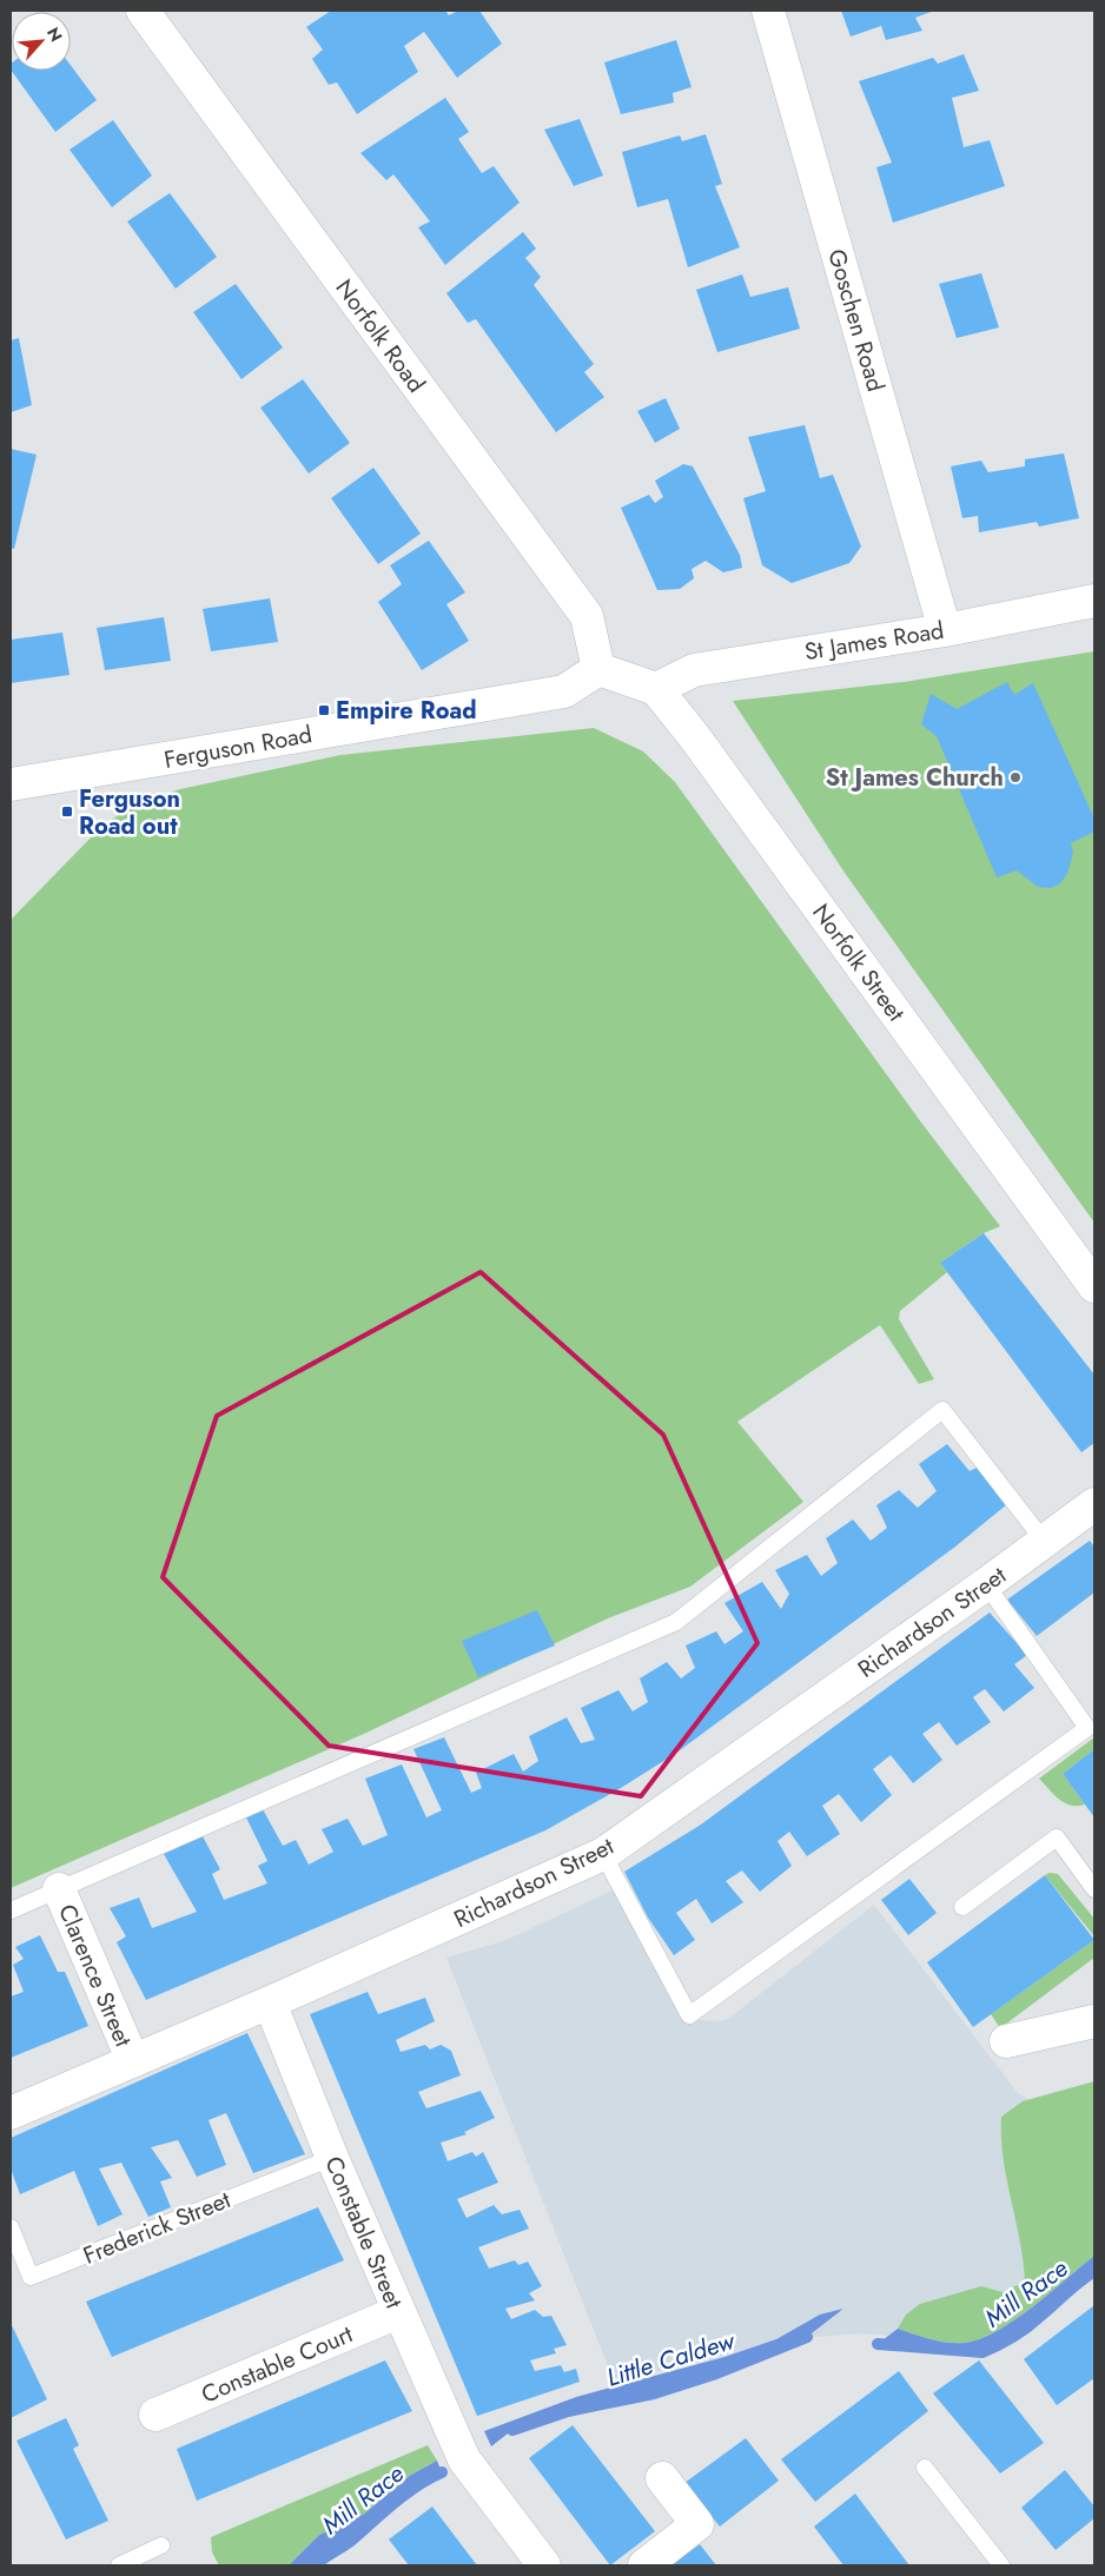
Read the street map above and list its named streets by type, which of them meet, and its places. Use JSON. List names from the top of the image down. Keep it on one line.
{"streets":{"street":["Goschen Road","Norfolk Road","St James Road","Ferguson Road","Norfolk Street","Richardson Street","Clarence Street","Constable Street","Constable Court"],"lane":["Frederick Street"]},"crossings":[["Goschen Road","St James Road"],["Norfolk Road","Ferguson Road"],["St James Road","Norfolk Street"],["Richardson Street","Clarence Street"],["Richardson Street","Constable Street"],["Frederick Street","Constable Street"],["Constable Street","Constable Court"]],"water":["Mill Race","Little Caldew"],"places":{"transit":["Empire Road","Ferguson Road out"],"other":["St James Church"]},"north":"top right"}
